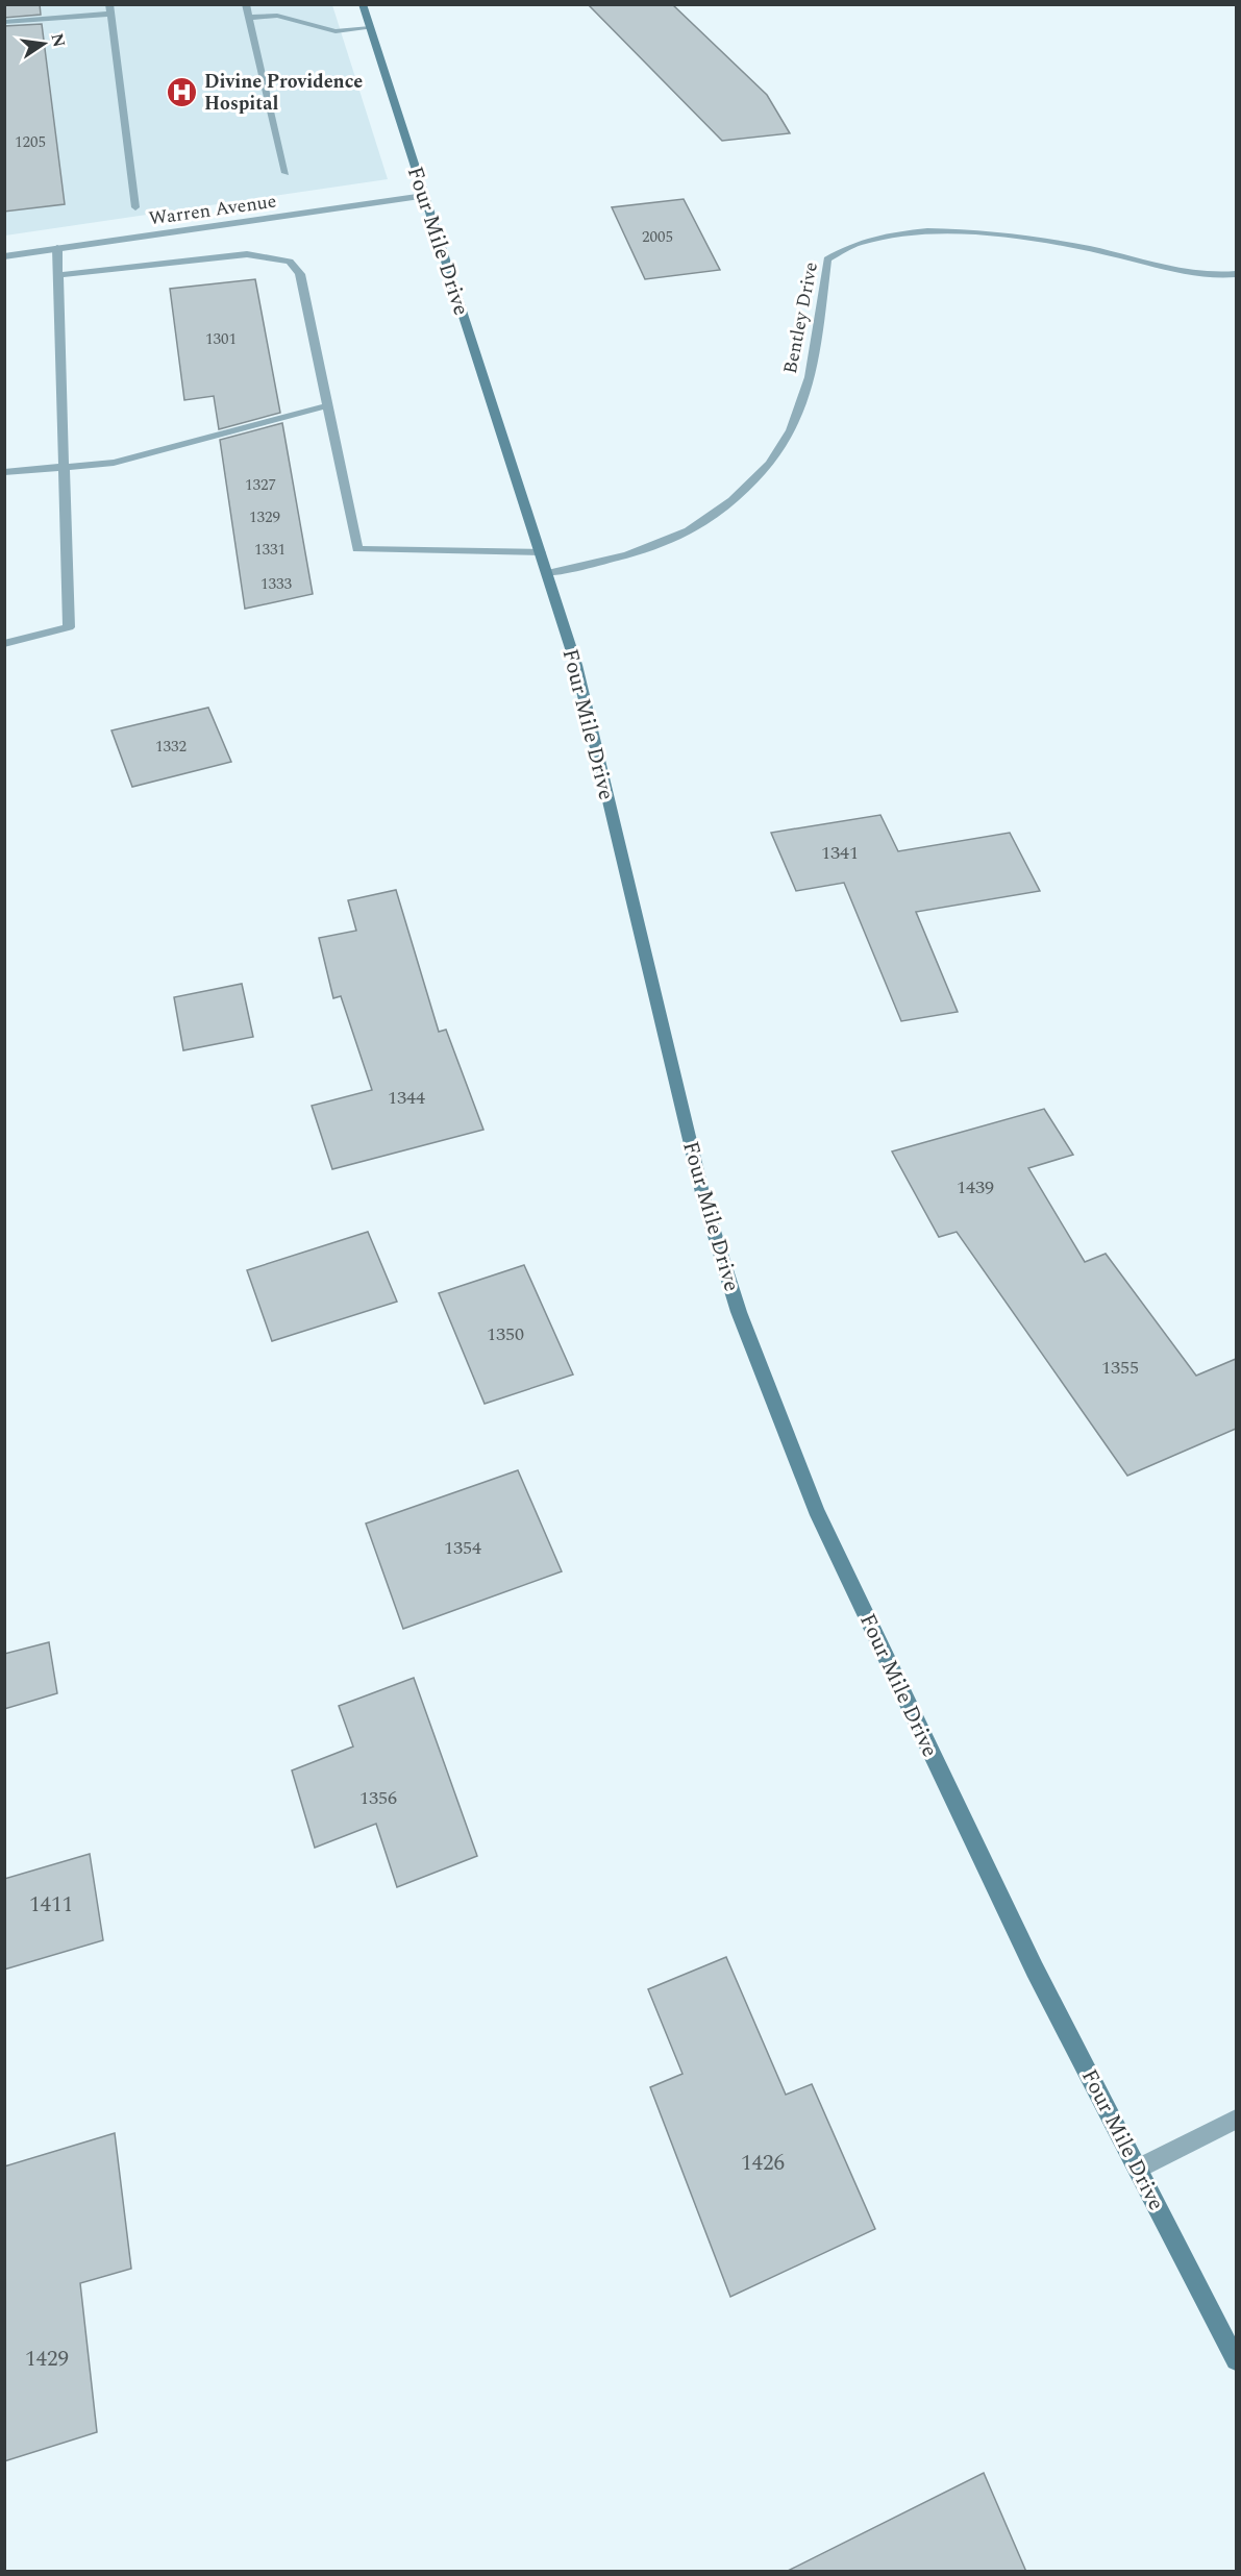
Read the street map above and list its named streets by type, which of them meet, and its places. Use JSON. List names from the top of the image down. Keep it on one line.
{"streets":{"street":["Warren Avenue","Four Mile Drive","Bentley Drive"]},"crossings":[["Warren Avenue","Four Mile Drive"],["Four Mile Drive","Bentley Drive"]],"places":{"hospital":["Divine Providence Hospital"]},"house_numbers":["1205","2005","1301","1327","1329","1331","1333","1332","1341","1344","1439","1350","1355","1354","1356","1411","1426","1429"],"north":"right"}
